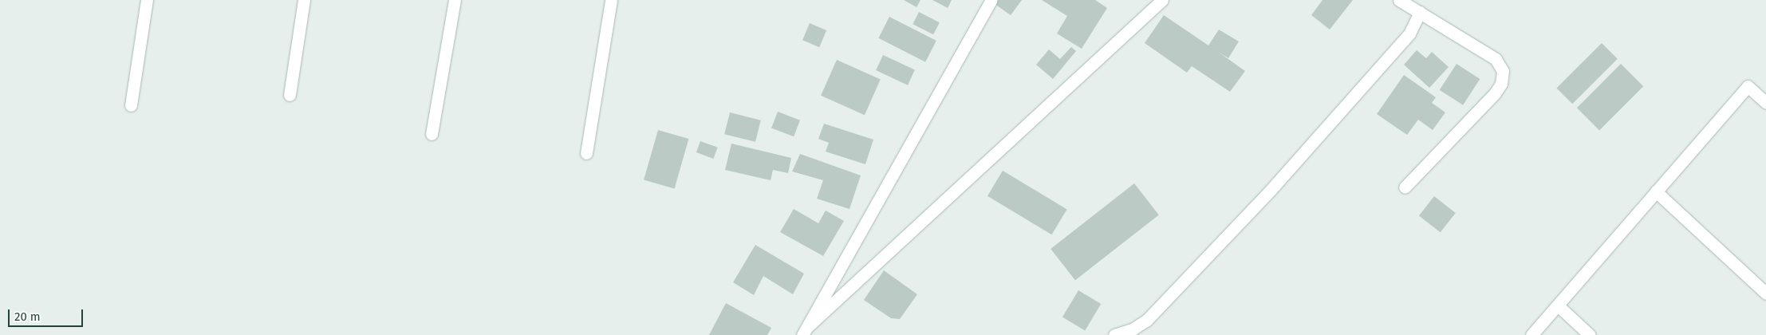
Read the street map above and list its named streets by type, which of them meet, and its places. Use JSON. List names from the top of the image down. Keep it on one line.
{"scale_bar":"20 m"}
